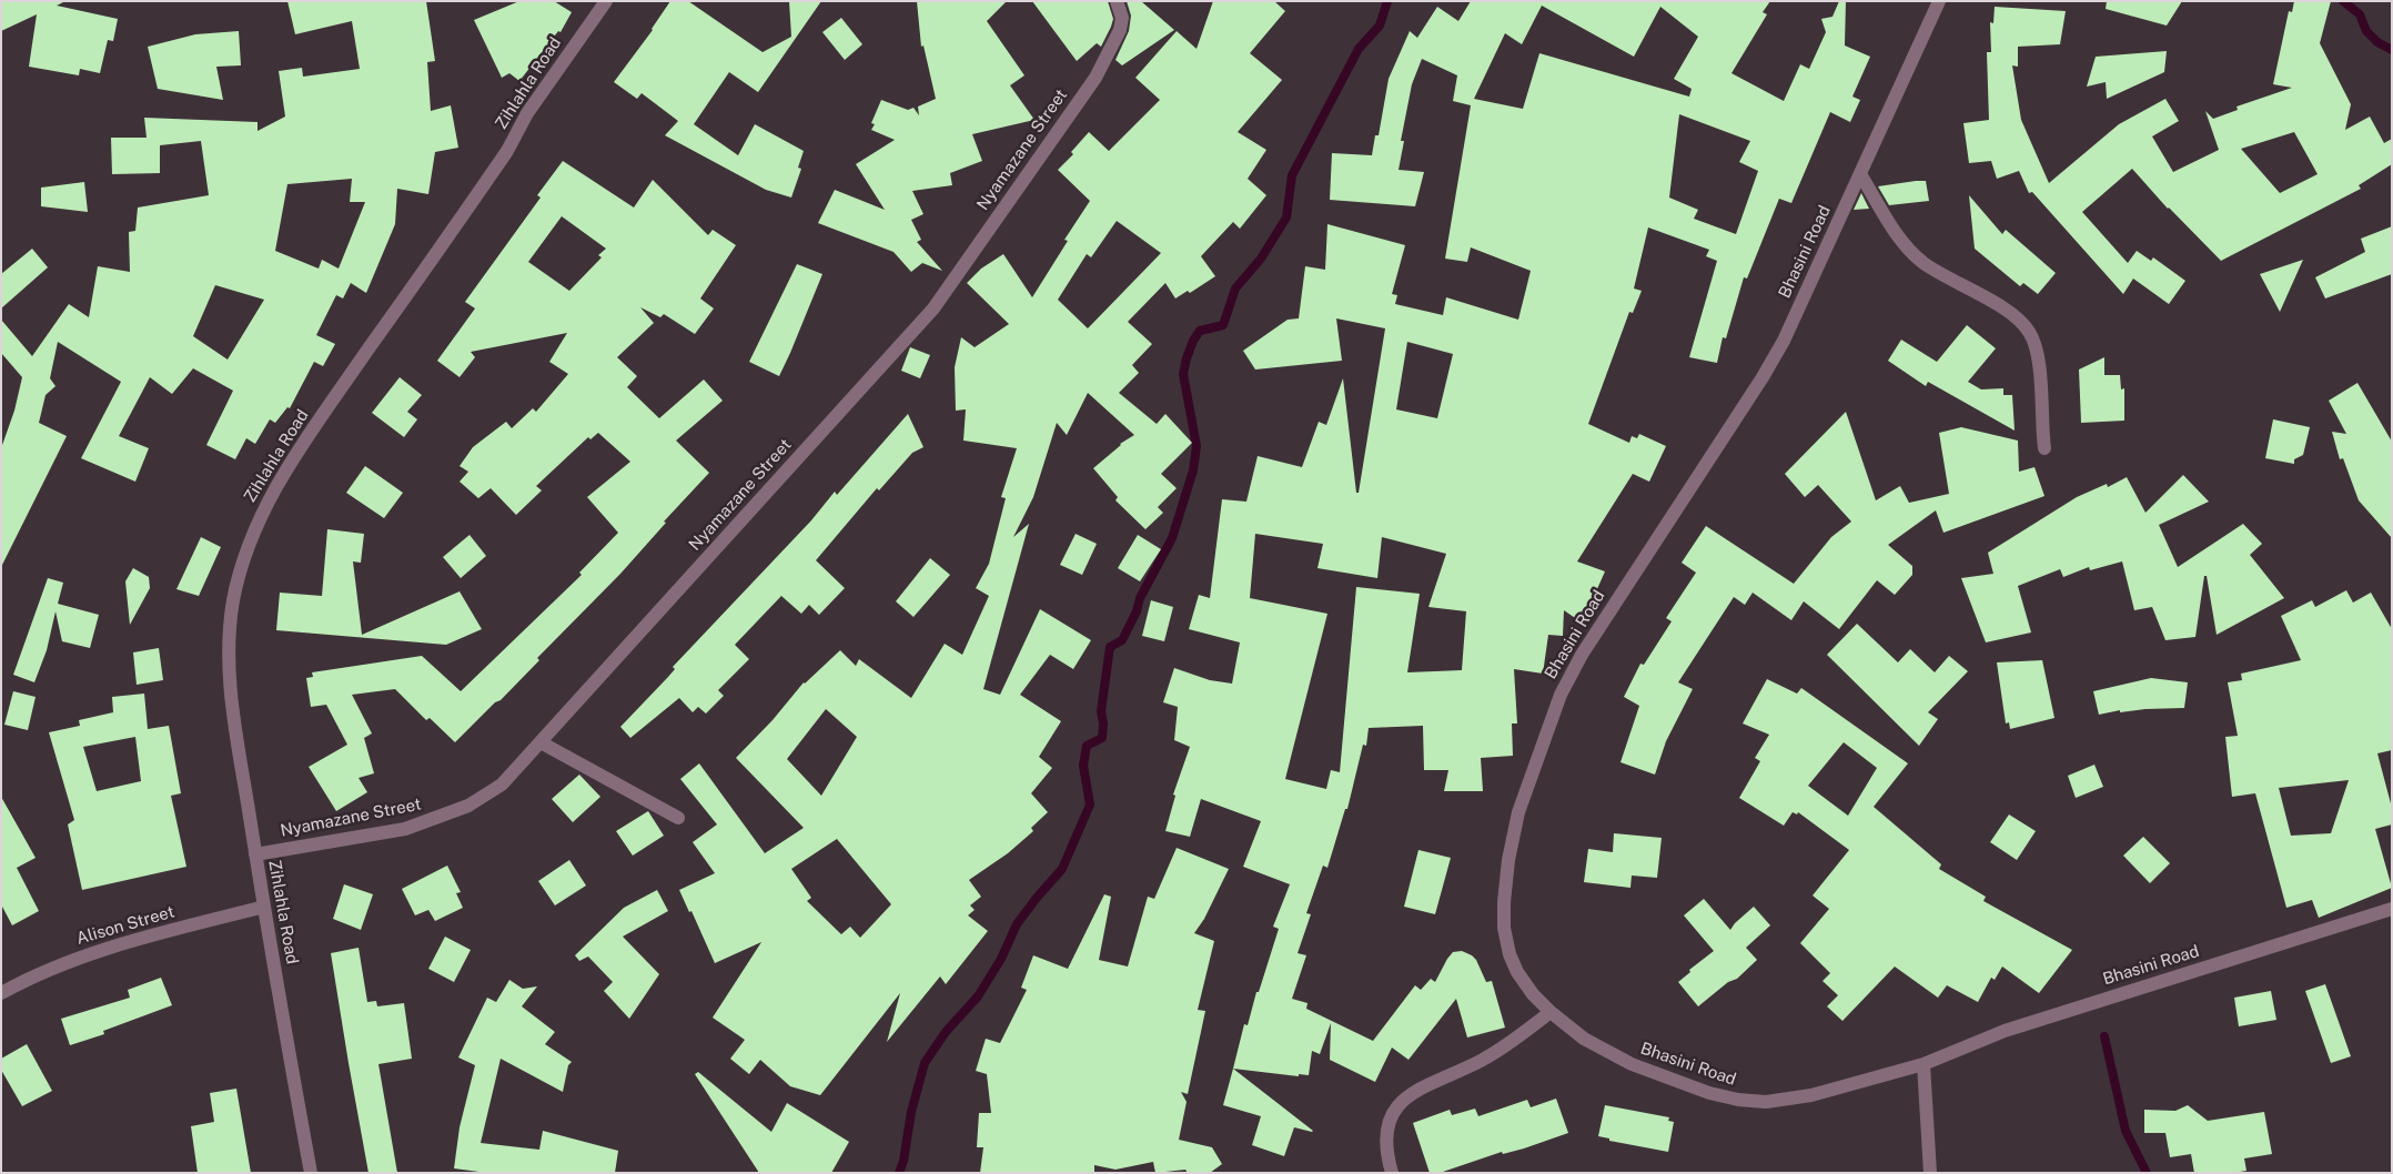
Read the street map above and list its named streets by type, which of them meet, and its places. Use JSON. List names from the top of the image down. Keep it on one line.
{"streets":{"street":["Zihlahla Road","Nyamazane Street","Bhasini Road","Alison Street"]},"crossings":[["Zihlahla Road","Nyamazane Street"],["Zihlahla Road","Alison Street"]]}
